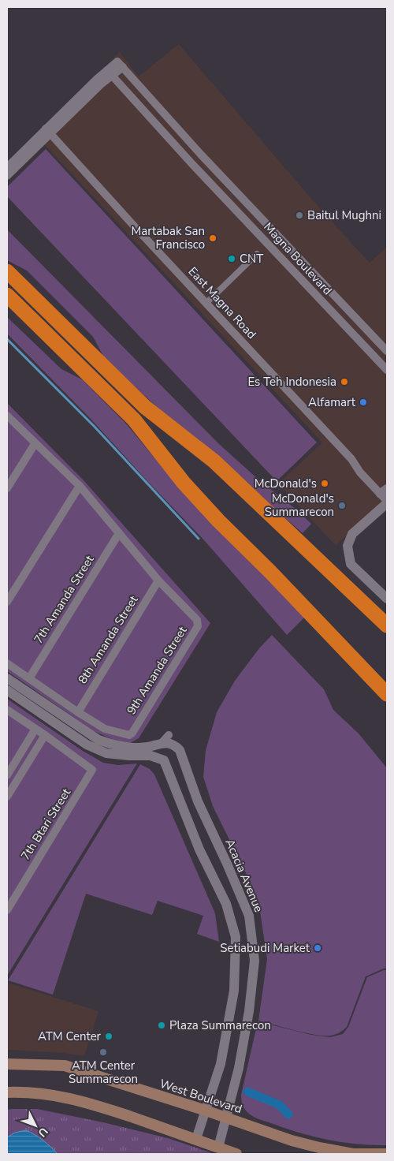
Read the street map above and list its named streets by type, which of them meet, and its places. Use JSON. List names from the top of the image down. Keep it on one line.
{"streets":{"main road":["West Boulevard"],"street":["Magna Boulevard","East Magna Road","7th Amanda Street","8th Amanda Street","9th Amanda Street","7th Btari Street","Acacia Avenue"]},"crossings":[["8th Amanda Street","9th Amanda Street"],["Acacia Avenue","West Boulevard"]],"places":["Baitul Mughni","Martabak San Francisco","CNT","Es Teh Indonesia","Alfamart","McDonald's","McDonald's Summarecon","Setiabudi Market","Plaza Summarecon","ATM Center","ATM Center Summarecon"],"north":"bottom right"}
